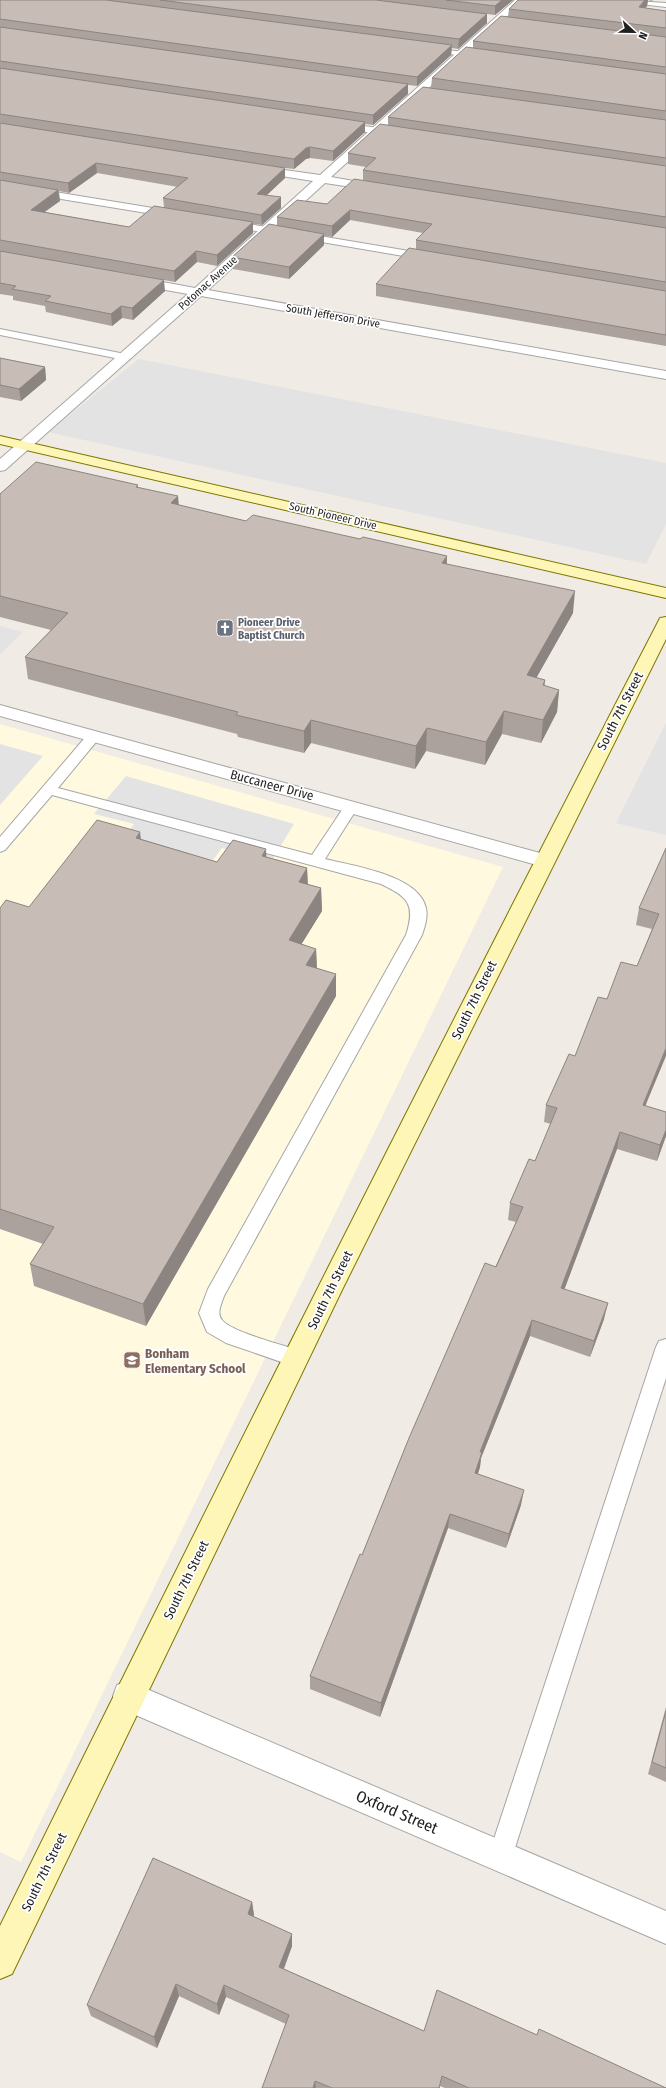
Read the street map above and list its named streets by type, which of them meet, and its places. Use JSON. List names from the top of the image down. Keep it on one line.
{"streets":{"main road":["South Pioneer Drive","South 7th Street"],"street":["Potomac Avenue","South Jefferson Drive","Buccaneer Drive","Oxford Street"]},"crossings":[["Potomac Avenue","South Jefferson Drive"],["Potomac Avenue","South Pioneer Drive"],["South 7th Street","Buccaneer Drive"],["South 7th Street","Oxford Street"]],"places":{"church":["Pioneer Drive Baptist Church"],"school or university":["Bonham Elementary School"]},"north":"right"}
